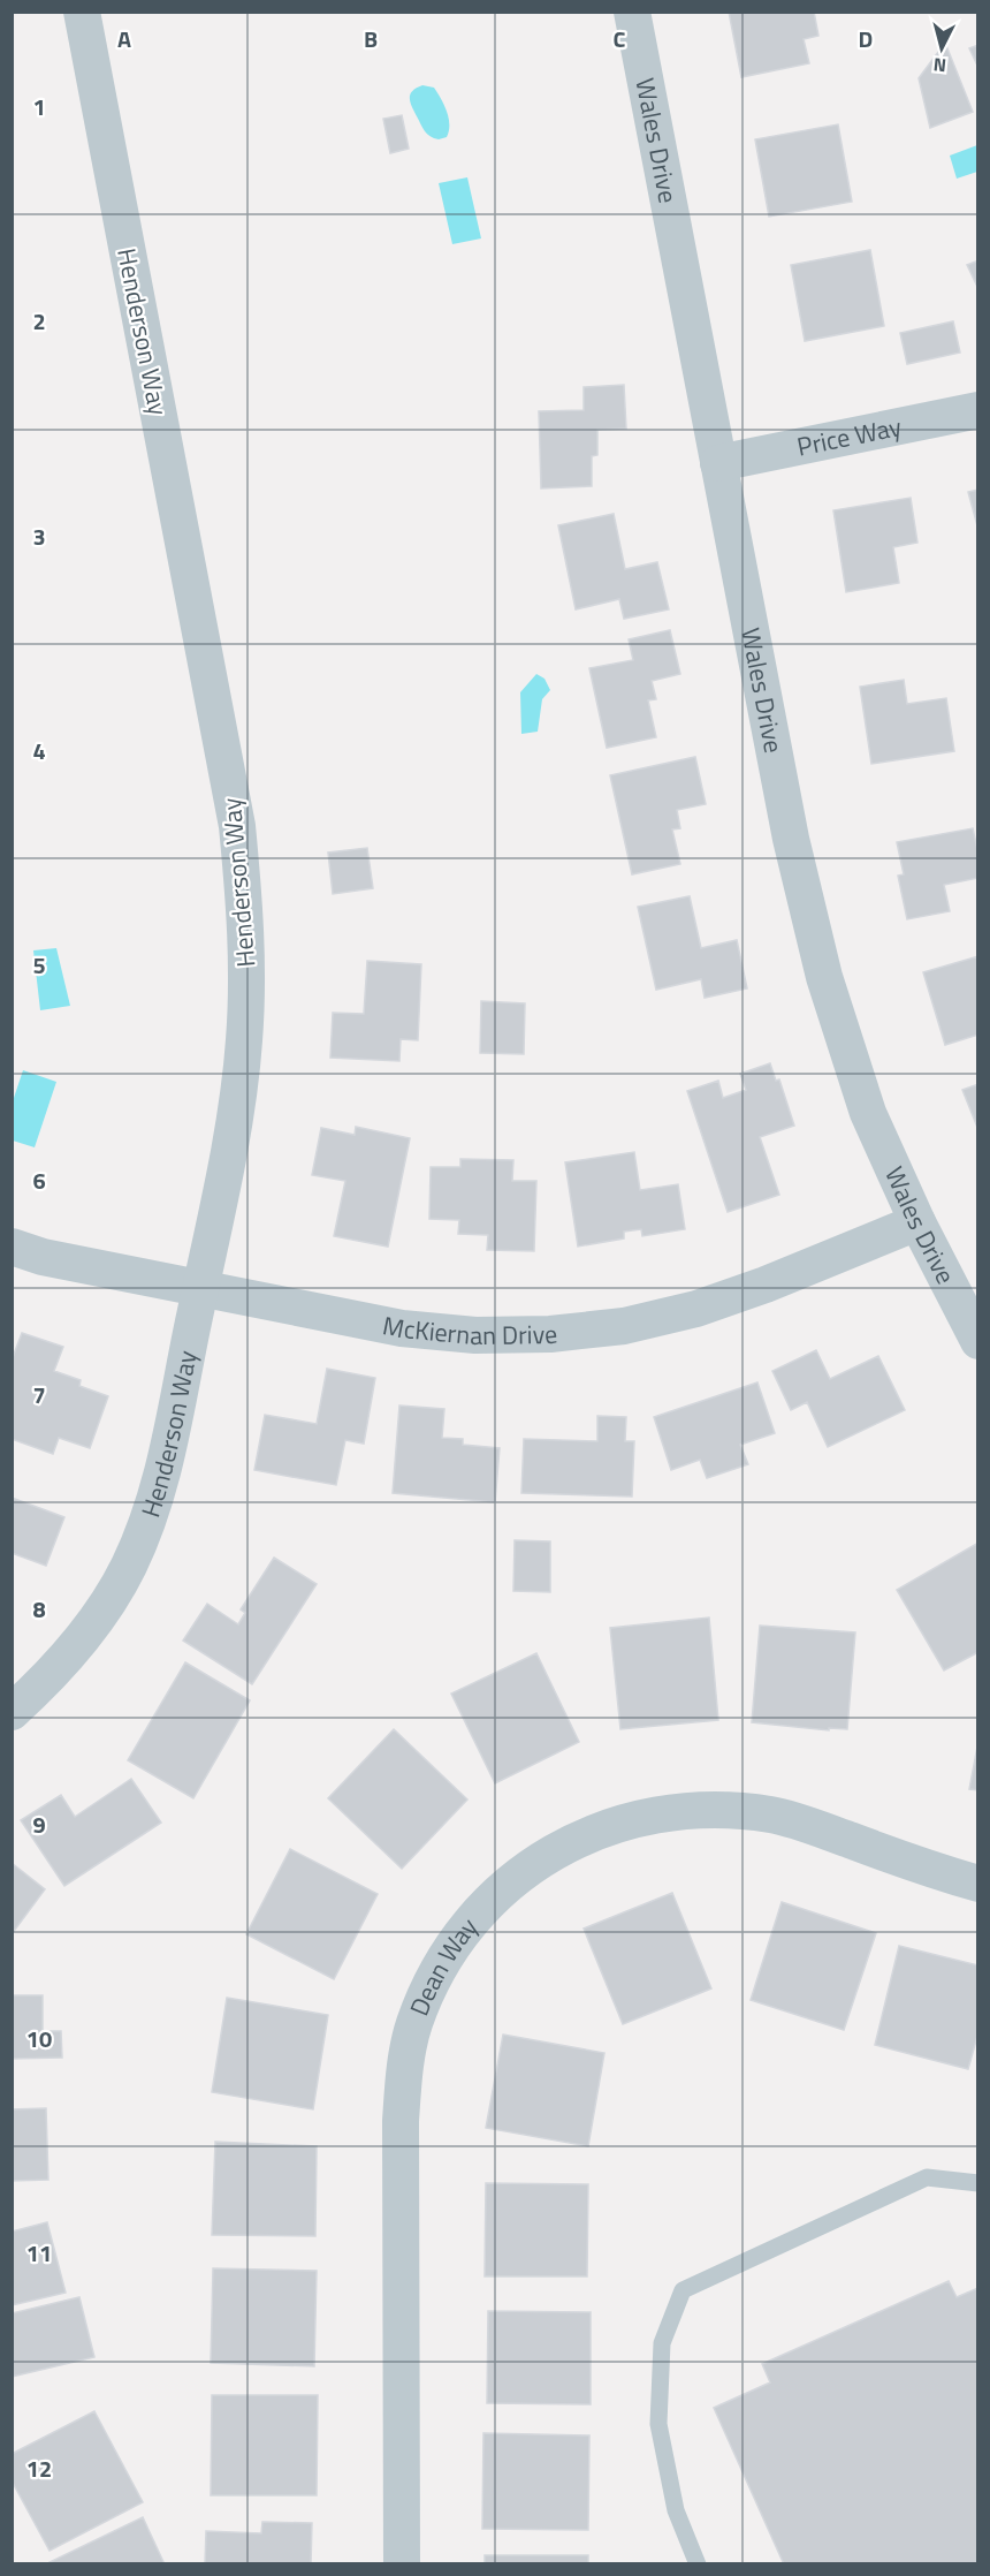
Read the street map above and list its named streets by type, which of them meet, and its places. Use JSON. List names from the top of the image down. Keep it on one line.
{"streets":{"street":["Wales Drive","Henderson Way","Price Way","McKiernan Drive","Dean Way"]},"crossings":[["Wales Drive","Price Way"],["Wales Drive","McKiernan Drive"],["Henderson Way","McKiernan Drive"]],"north":"bottom","grid":{"columns":["A","B","C","D"],"rows":["1","2","3","4","5","6","7","8","9","10","11","12"]}}
